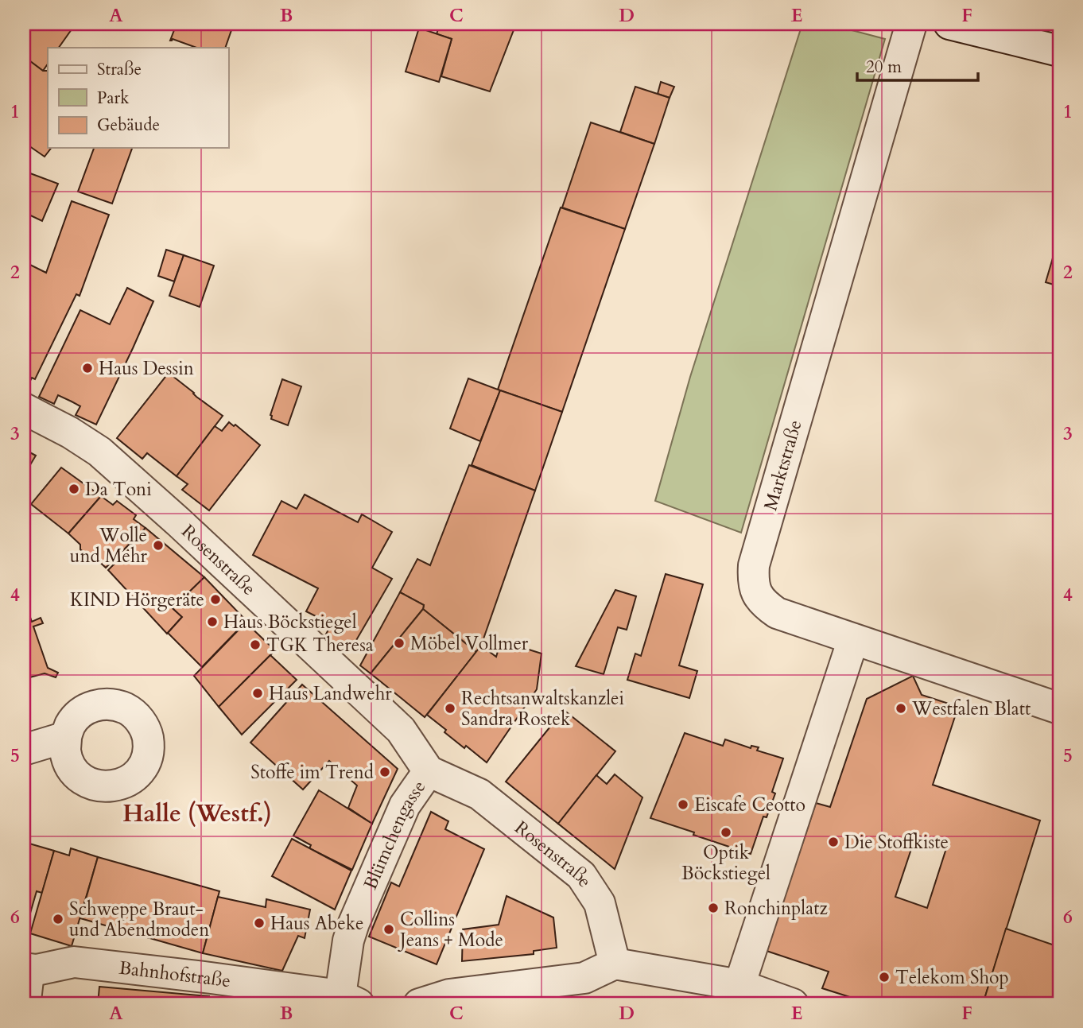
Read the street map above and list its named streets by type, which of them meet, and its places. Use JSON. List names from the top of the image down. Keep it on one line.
{"streets":{"street":["Marktstraße","Rosenstraße","Blümchengasse","Bahnhofstraße"]},"crossings":[["Rosenstraße","Blümchengasse"],["Blümchengasse","Bahnhofstraße"]],"districts":["Halle (Westf.)"],"places":["Haus Dessin","Da Toni","Wolle und Mehr","KIND Hörgeräte","Haus Böckstiegel","Möbel Vollmer","TGK Theresa","Haus Landwehr","Rechtsanwaltskanzlei Sandra Rostek","Westfalen Blatt","Stoffe im Trend","Eiscafe Ceotto","Optik Böckstiegel","Die Stoffkiste","Ronchinplatz","Schweppe Braut- und Abendmoden","Haus Abeke","Collins Jeans + Mode","Telekom Shop"],"legend":["Straße","Park","Gebäude"],"scale_bar":"20 m","grid":{"columns":["A","B","C","D","E","F"],"rows":["1","2","3","4","5","6"]}}
